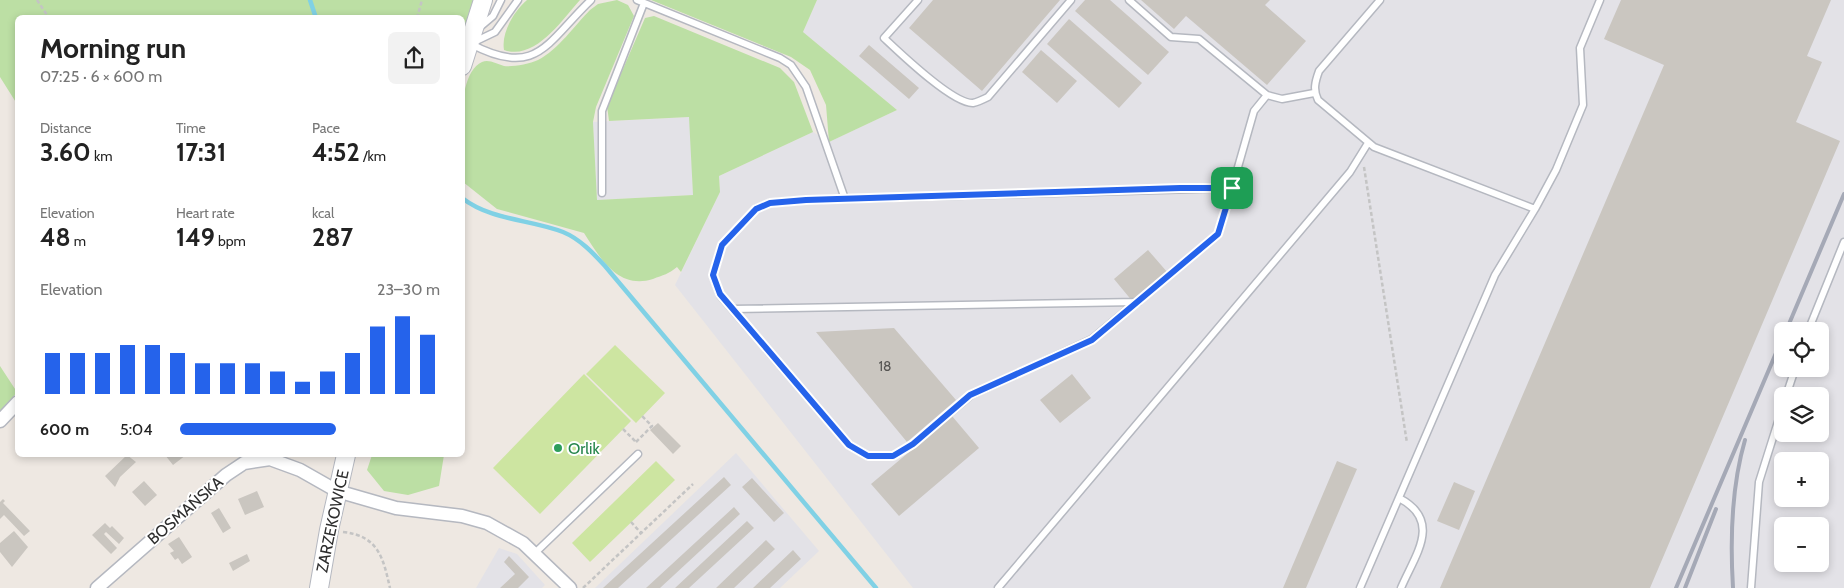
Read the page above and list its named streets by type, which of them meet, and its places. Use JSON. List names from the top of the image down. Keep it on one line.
{"streets":{"street":["BOSMAŃSKA","ZARZEKOWICE"]},"crossings":[["BOSMAŃSKA","ZARZEKOWICE"]],"places":["Orlik"],"house_numbers":["18"],"page":{"heading":["Morning run","07:25 · 6 × 600 m"],"stats":[["Distance","3.60 km"],["Time","17:31"],["Pace","4:52 /km"],["Elevation","48 m"],["Heart rate","149 bpm"],["kcal","287"]],"chart":["Elevation","23–30 m"],"map_buttons":["+","−"],"list":[{"name":"600 m","note":"5:04"}]}}
